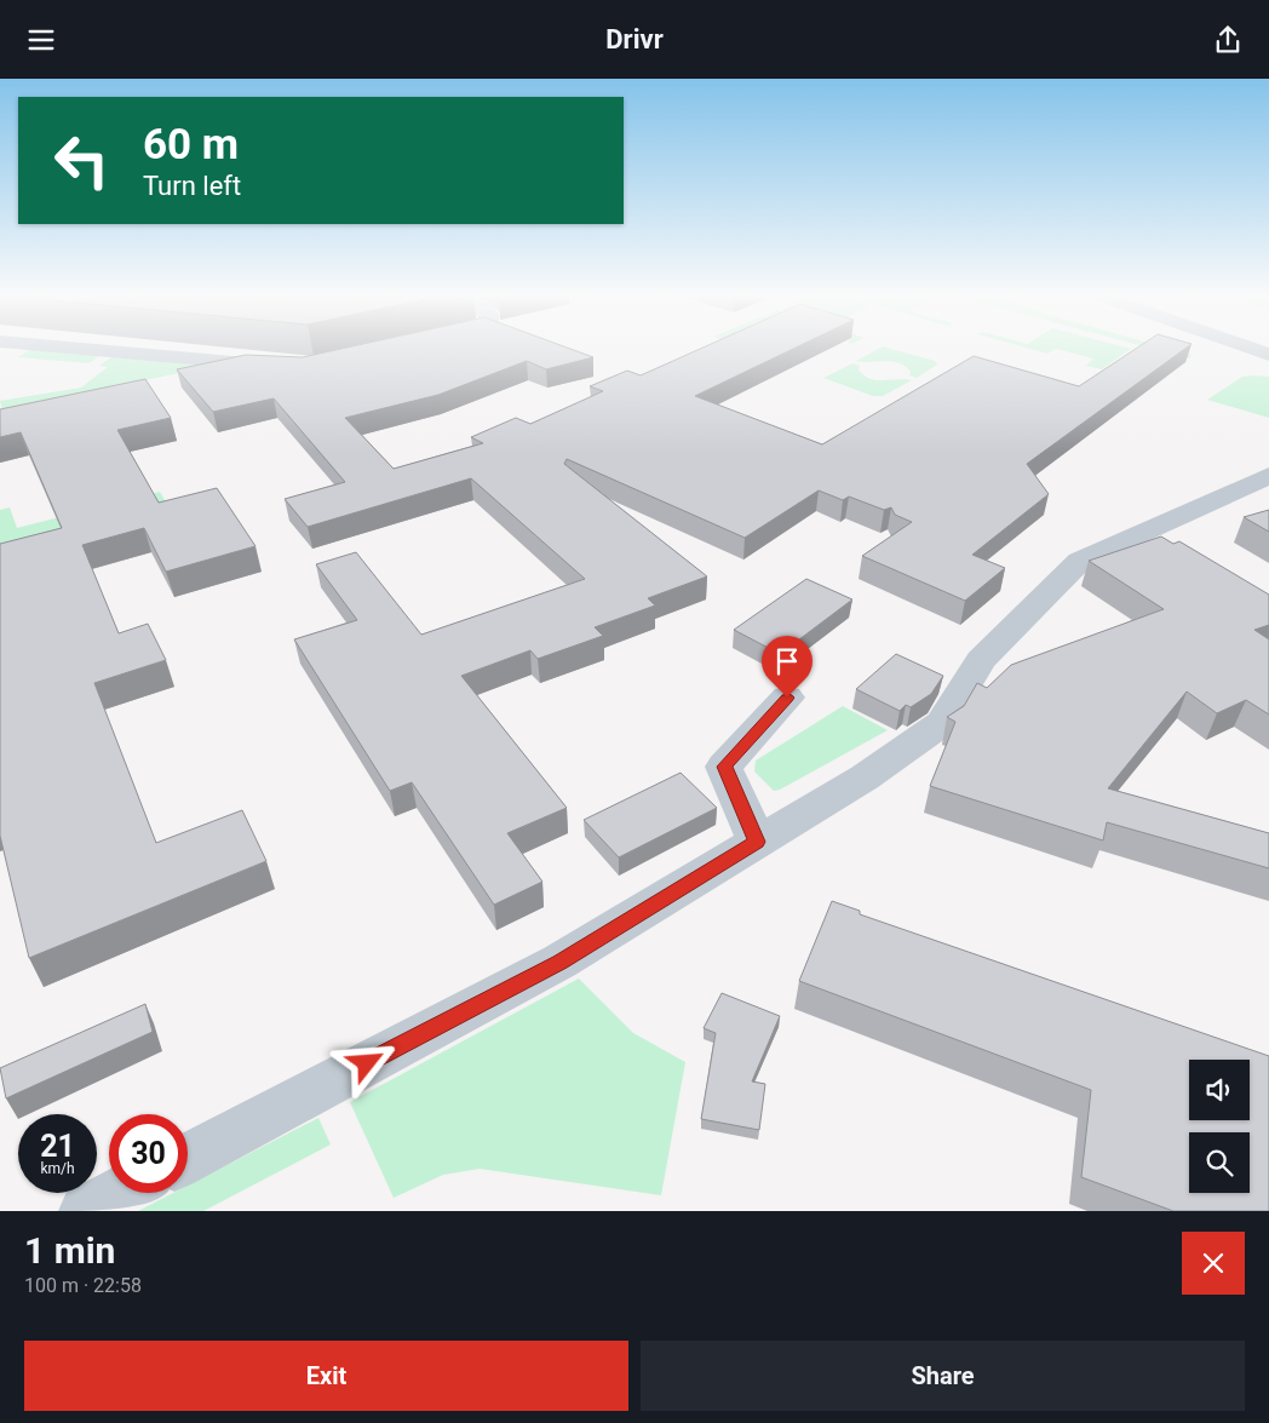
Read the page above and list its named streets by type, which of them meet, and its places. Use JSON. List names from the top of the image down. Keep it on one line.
{"page":{"header":"Drivr","turn":["60 m","Turn left"],"speed":"21 km/h","limit":"30","heading":["1 min","100 m · 22:58"],"buttons":["Exit","Share"]}}
